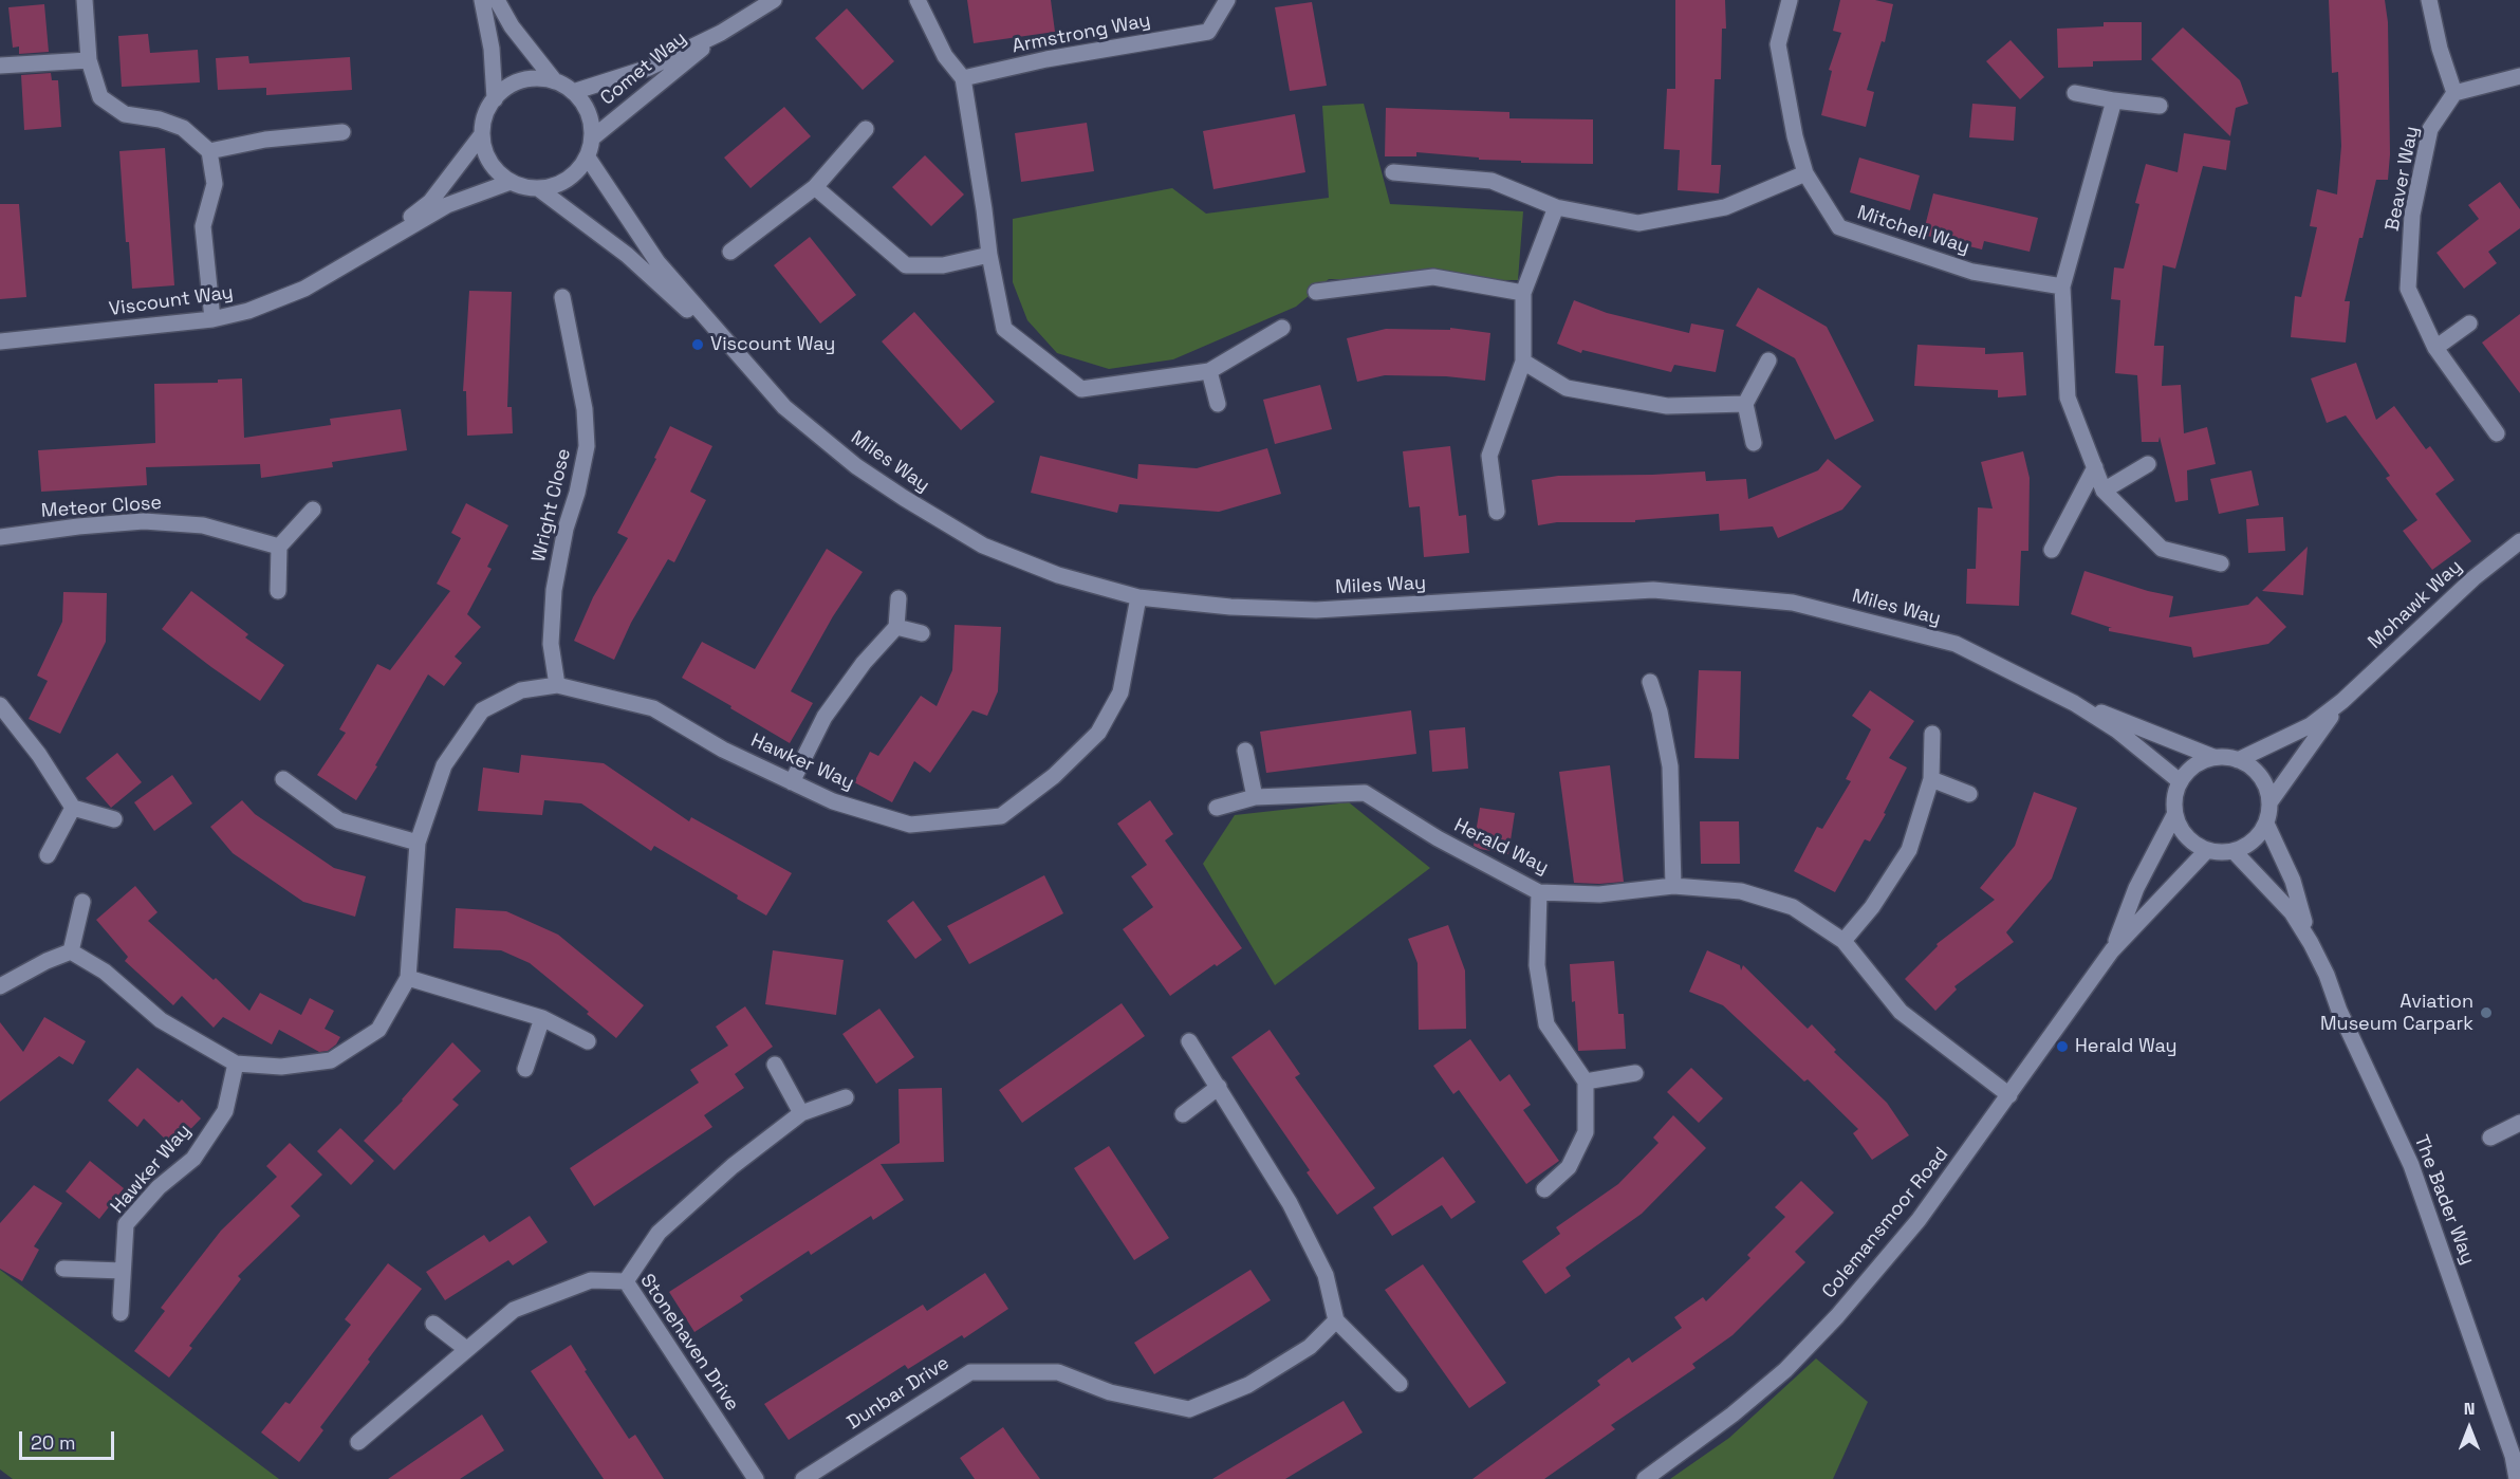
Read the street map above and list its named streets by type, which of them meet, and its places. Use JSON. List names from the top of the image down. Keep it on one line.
{"streets":{"street":["Armstrong Way","Comet Way","Beaver Way","Mitchell Way","Viscount Way","Miles Way","Wright Close","Meteor Close","Mohawk Way","Hawker Way","Herald Way","The Bader Way","Colemansmoor Road","Stonehaven Drive","Dunbar Drive"]},"crossings":[["Comet Way","Viscount Way"],["Comet Way","Miles Way"],["Viscount Way","Miles Way"],["Miles Way","Mohawk Way"],["Miles Way","Hawker Way"],["Miles Way","The Bader Way"],["Miles Way","Colemansmoor Road"],["Wright Close","Hawker Way"],["Mohawk Way","The Bader Way"],["Mohawk Way","Colemansmoor Road"],["Herald Way","Colemansmoor Road"],["The Bader Way","Colemansmoor Road"]],"places":["Viscount Way","Aviation Museum Carpark","Herald Way"],"scale_bar":"20 m","north":"top"}
